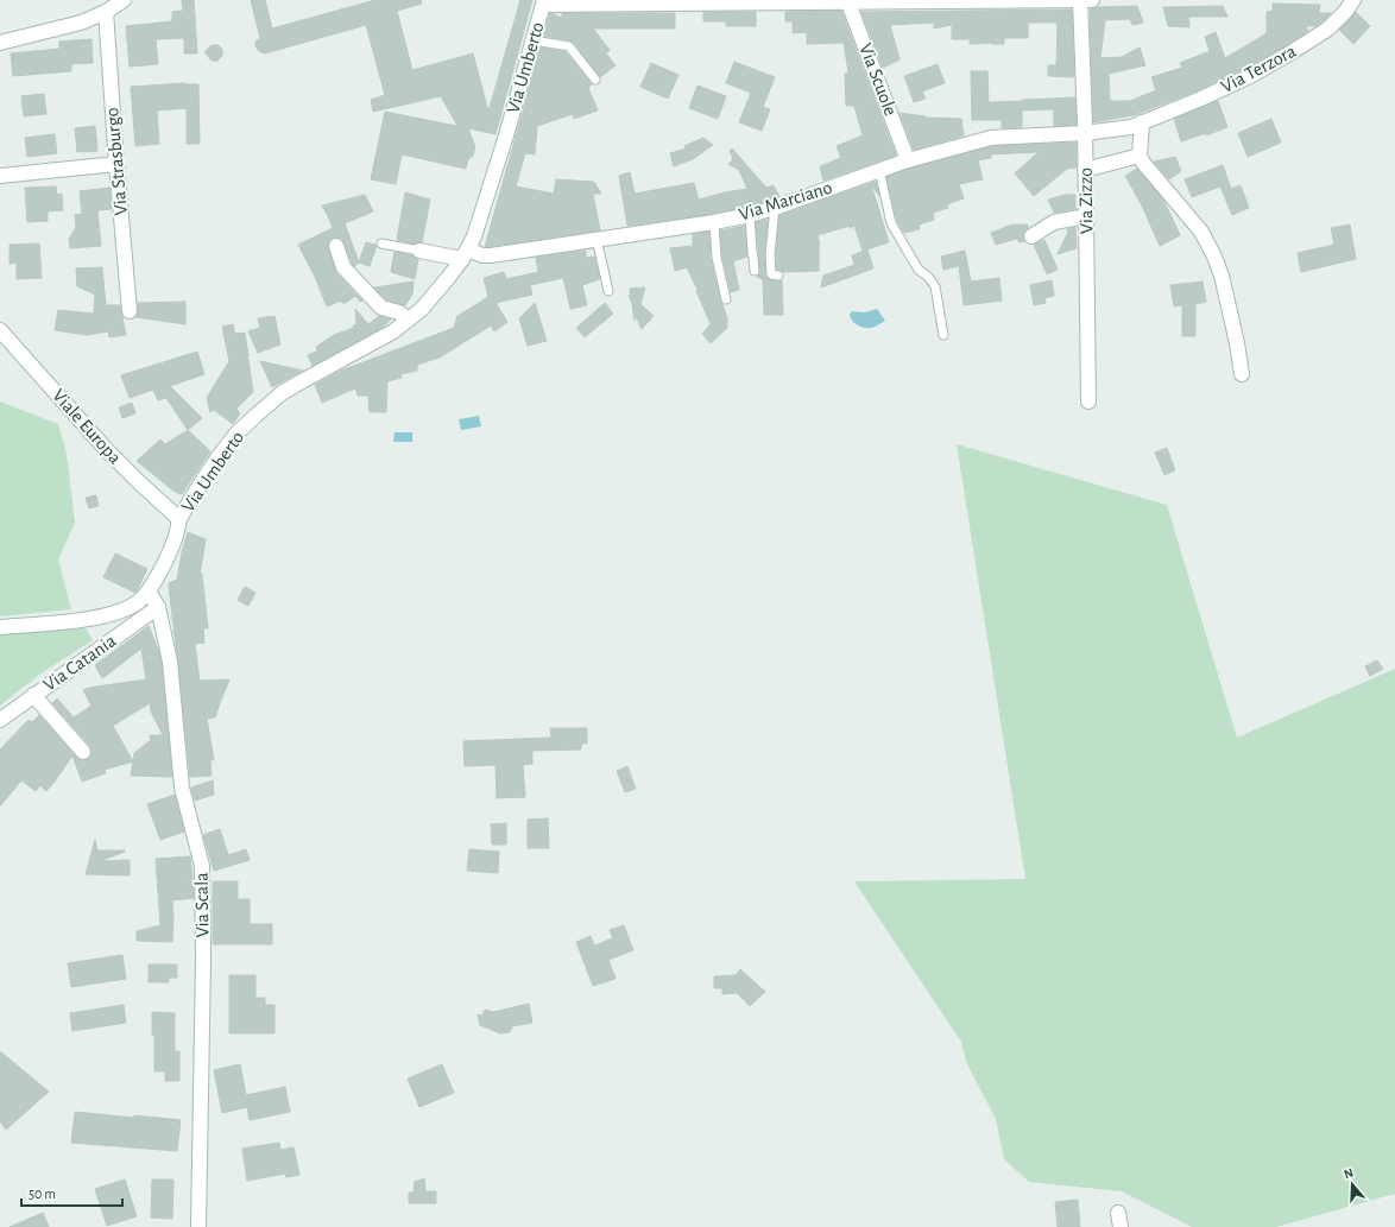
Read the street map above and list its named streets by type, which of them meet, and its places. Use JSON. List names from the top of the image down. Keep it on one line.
{"streets":{"street":["Via Umberto","Via Terzora","Via Scuole","Via Strasburgo","Via Marciano","Via Zizzo","Viale Europa","Via Catania","Via Scala"]},"crossings":[["Via Umberto","Via Marciano"],["Via Umberto","Viale Europa"],["Via Umberto","Via Catania"],["Via Umberto","Via Scala"],["Via Terzora","Via Marciano"],["Via Terzora","Via Zizzo"],["Via Scuole","Via Marciano"],["Via Marciano","Via Zizzo"],["Via Catania","Via Scala"]],"scale_bar":"50 m","north":"top"}
